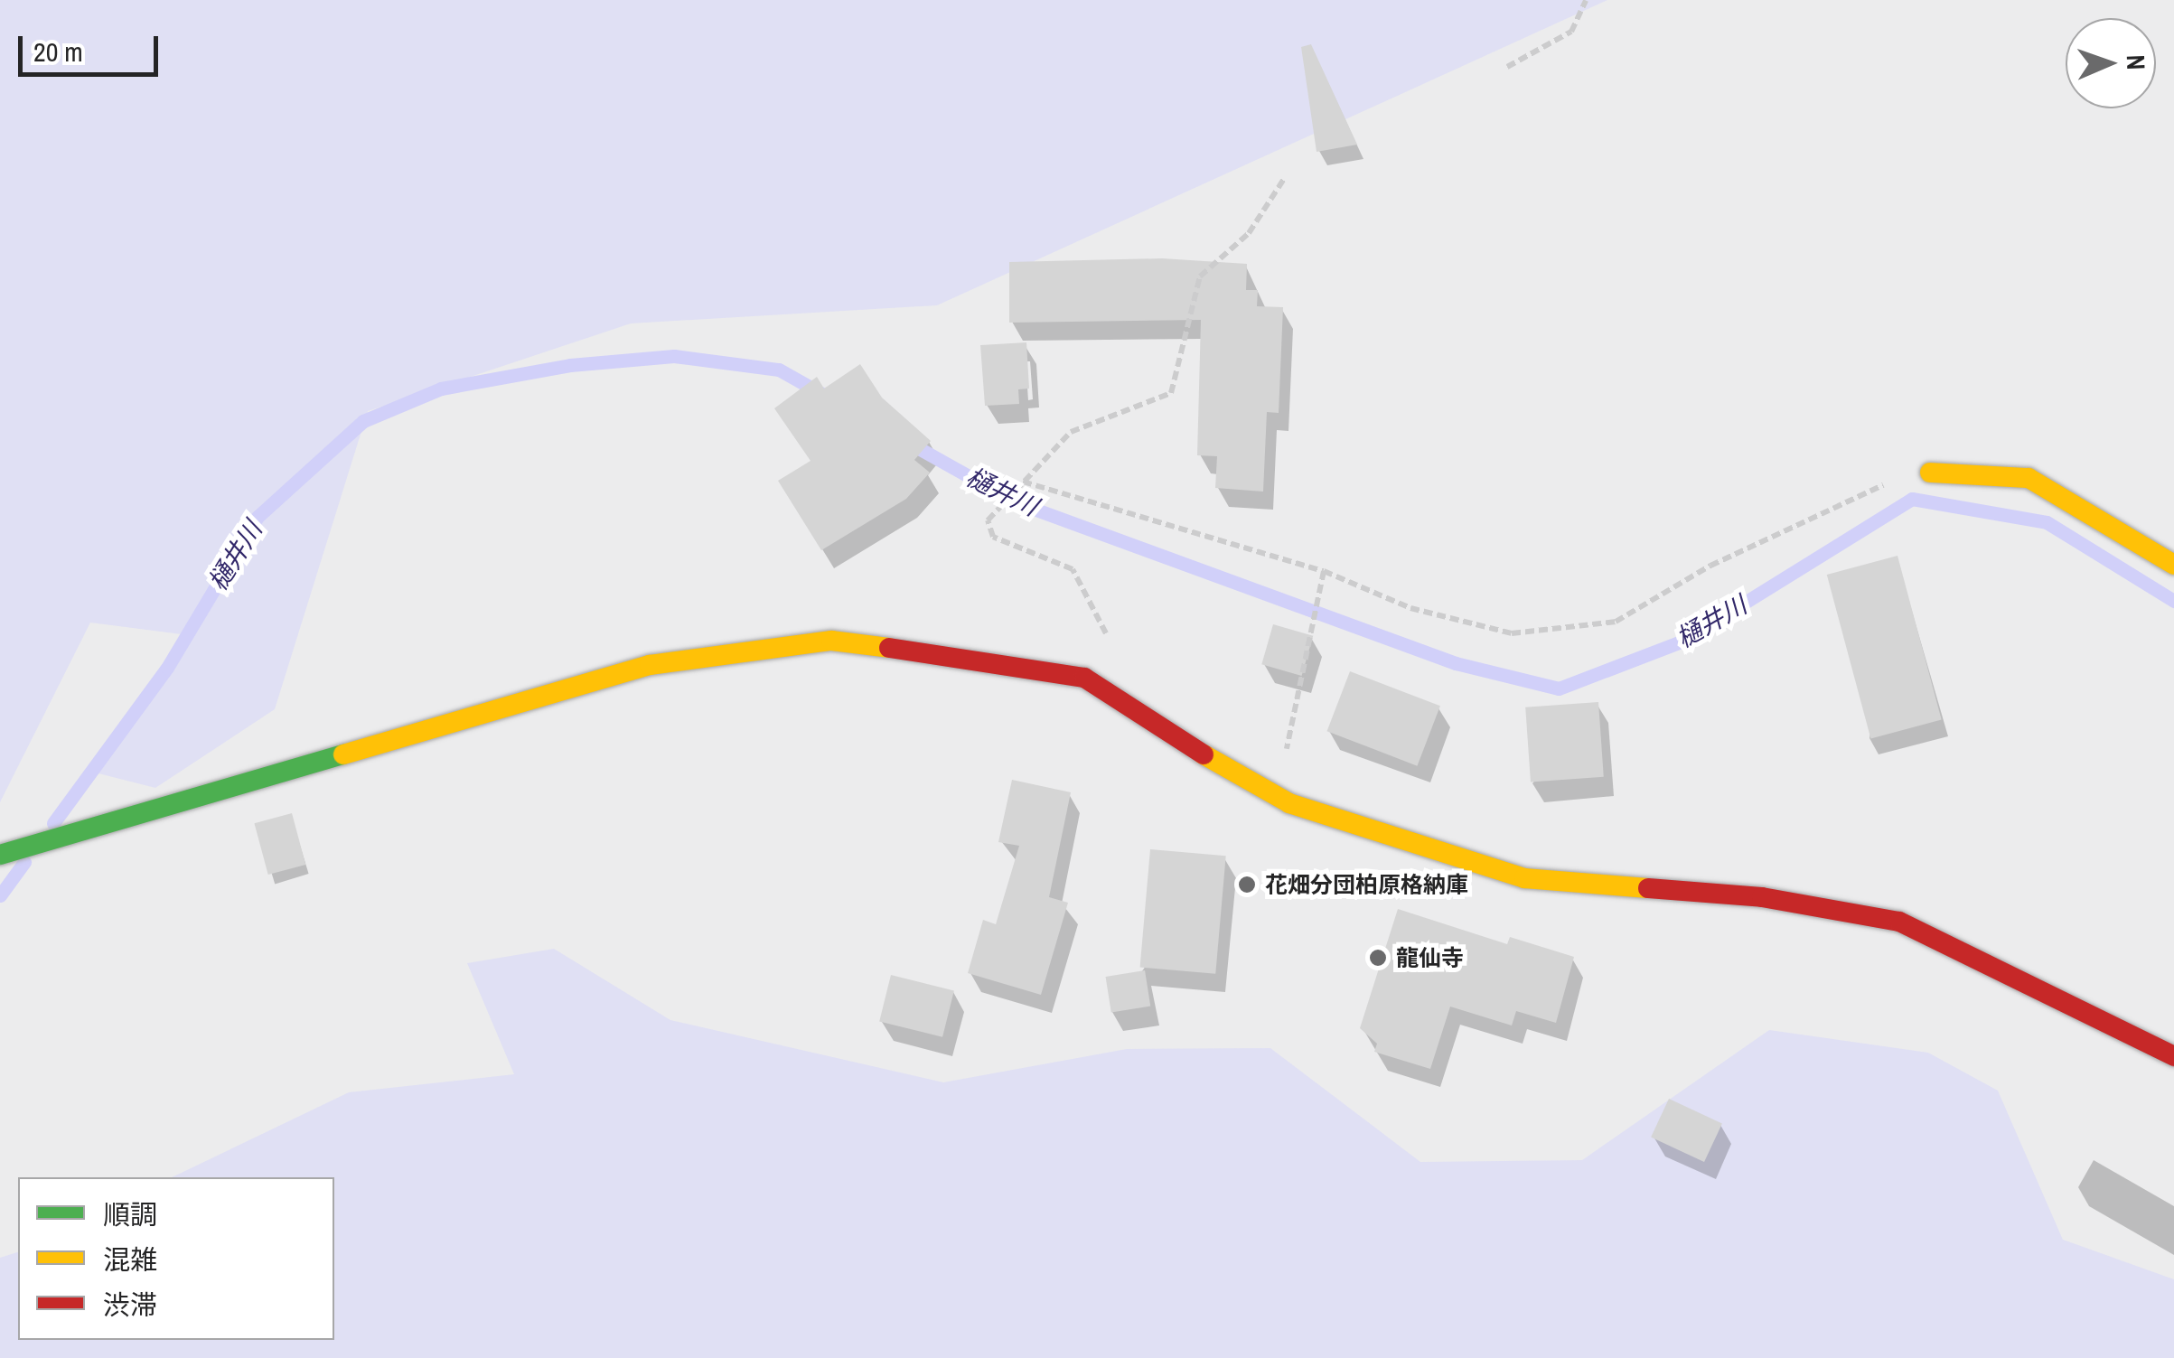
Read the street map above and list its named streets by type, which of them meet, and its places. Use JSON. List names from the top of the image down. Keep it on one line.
{"water":["樋井川"],"places":["花畑分団柏原格納庫","龍仙寺"],"legend":["順調","混雑","渋滞"],"scale_bar":"20 m","north":"right"}
